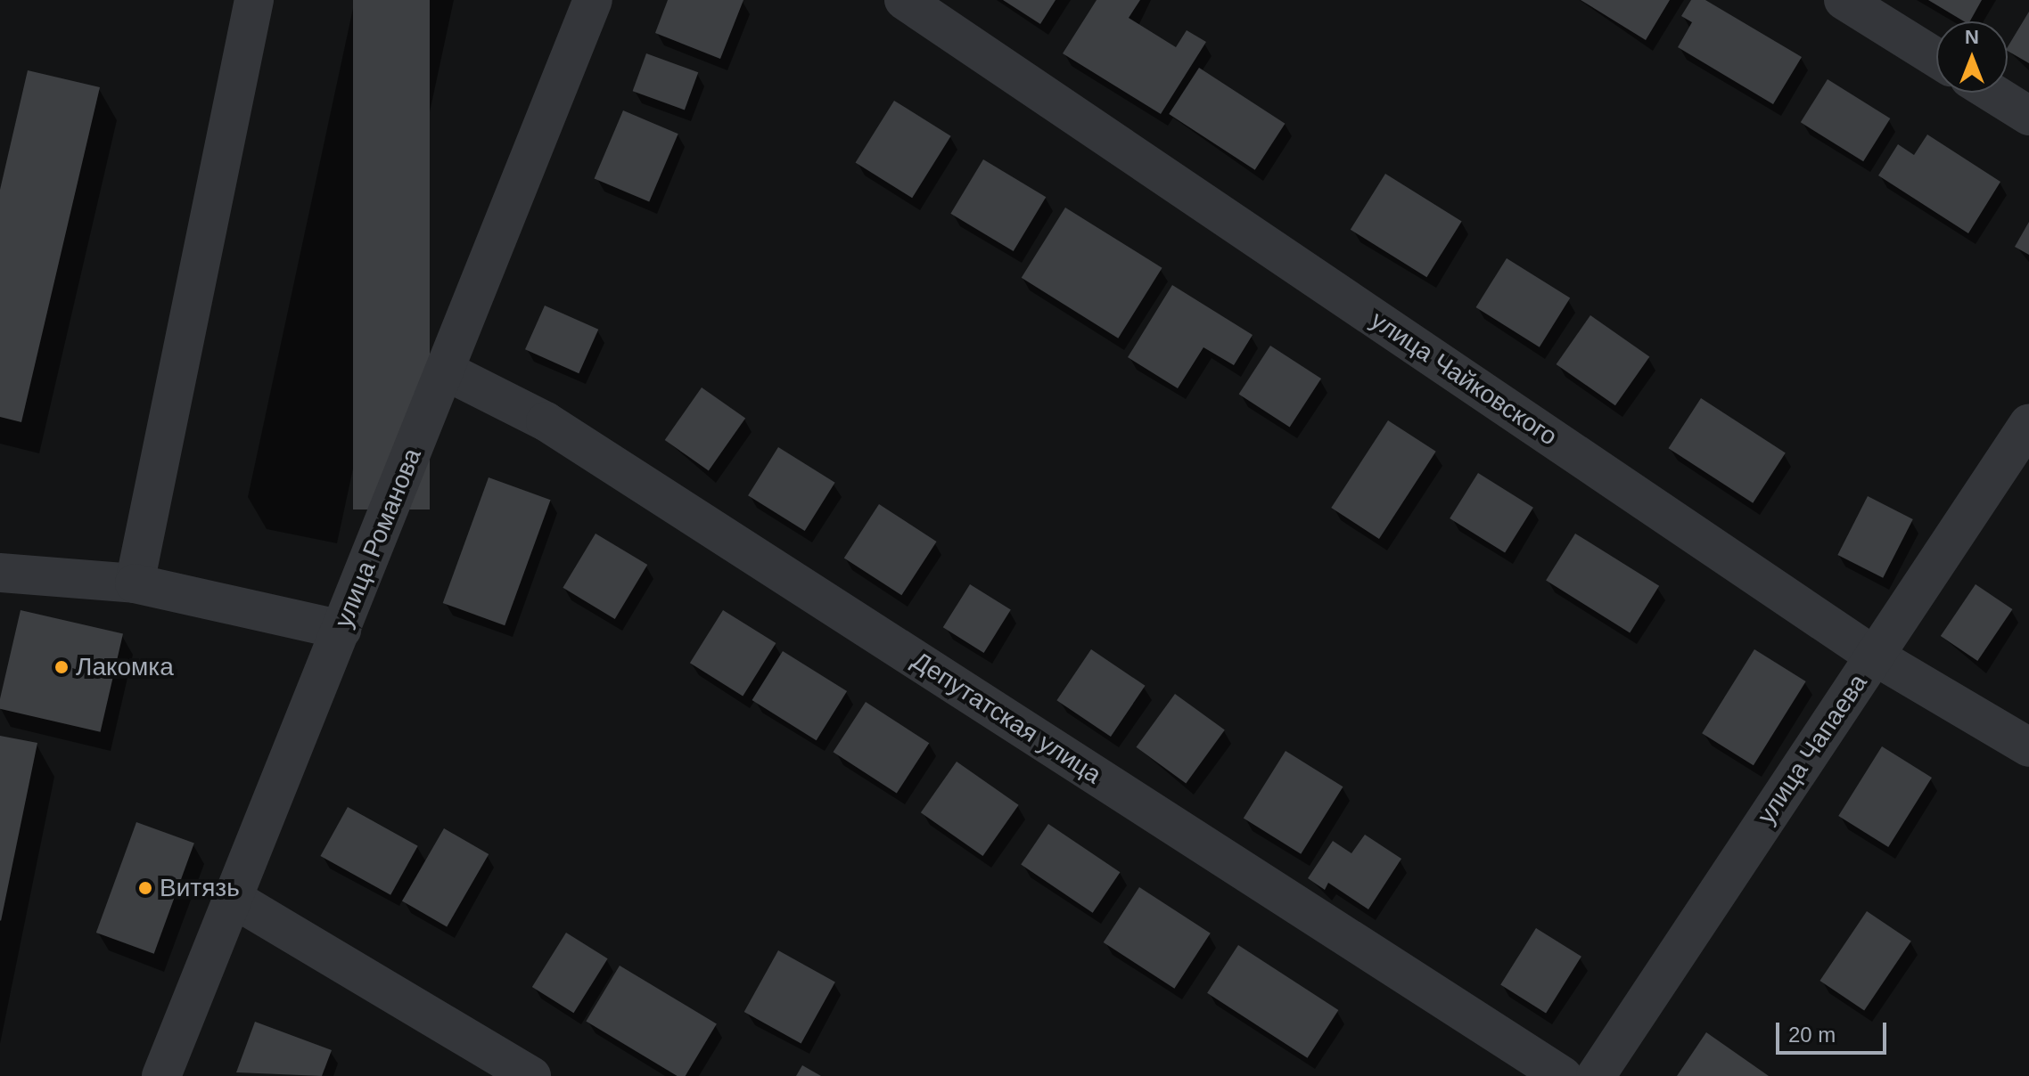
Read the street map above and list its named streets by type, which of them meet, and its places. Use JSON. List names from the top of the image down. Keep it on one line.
{"streets":{"street":["улица Чайковского","улица Романова","Депутатская улица","улица Чапаева"]},"crossings":[["улица Чайковского","улица Чапаева"],["улица Романова","Депутатская улица"]],"places":["Лакомка","Витязь"],"scale_bar":"20 m","north":"top"}
